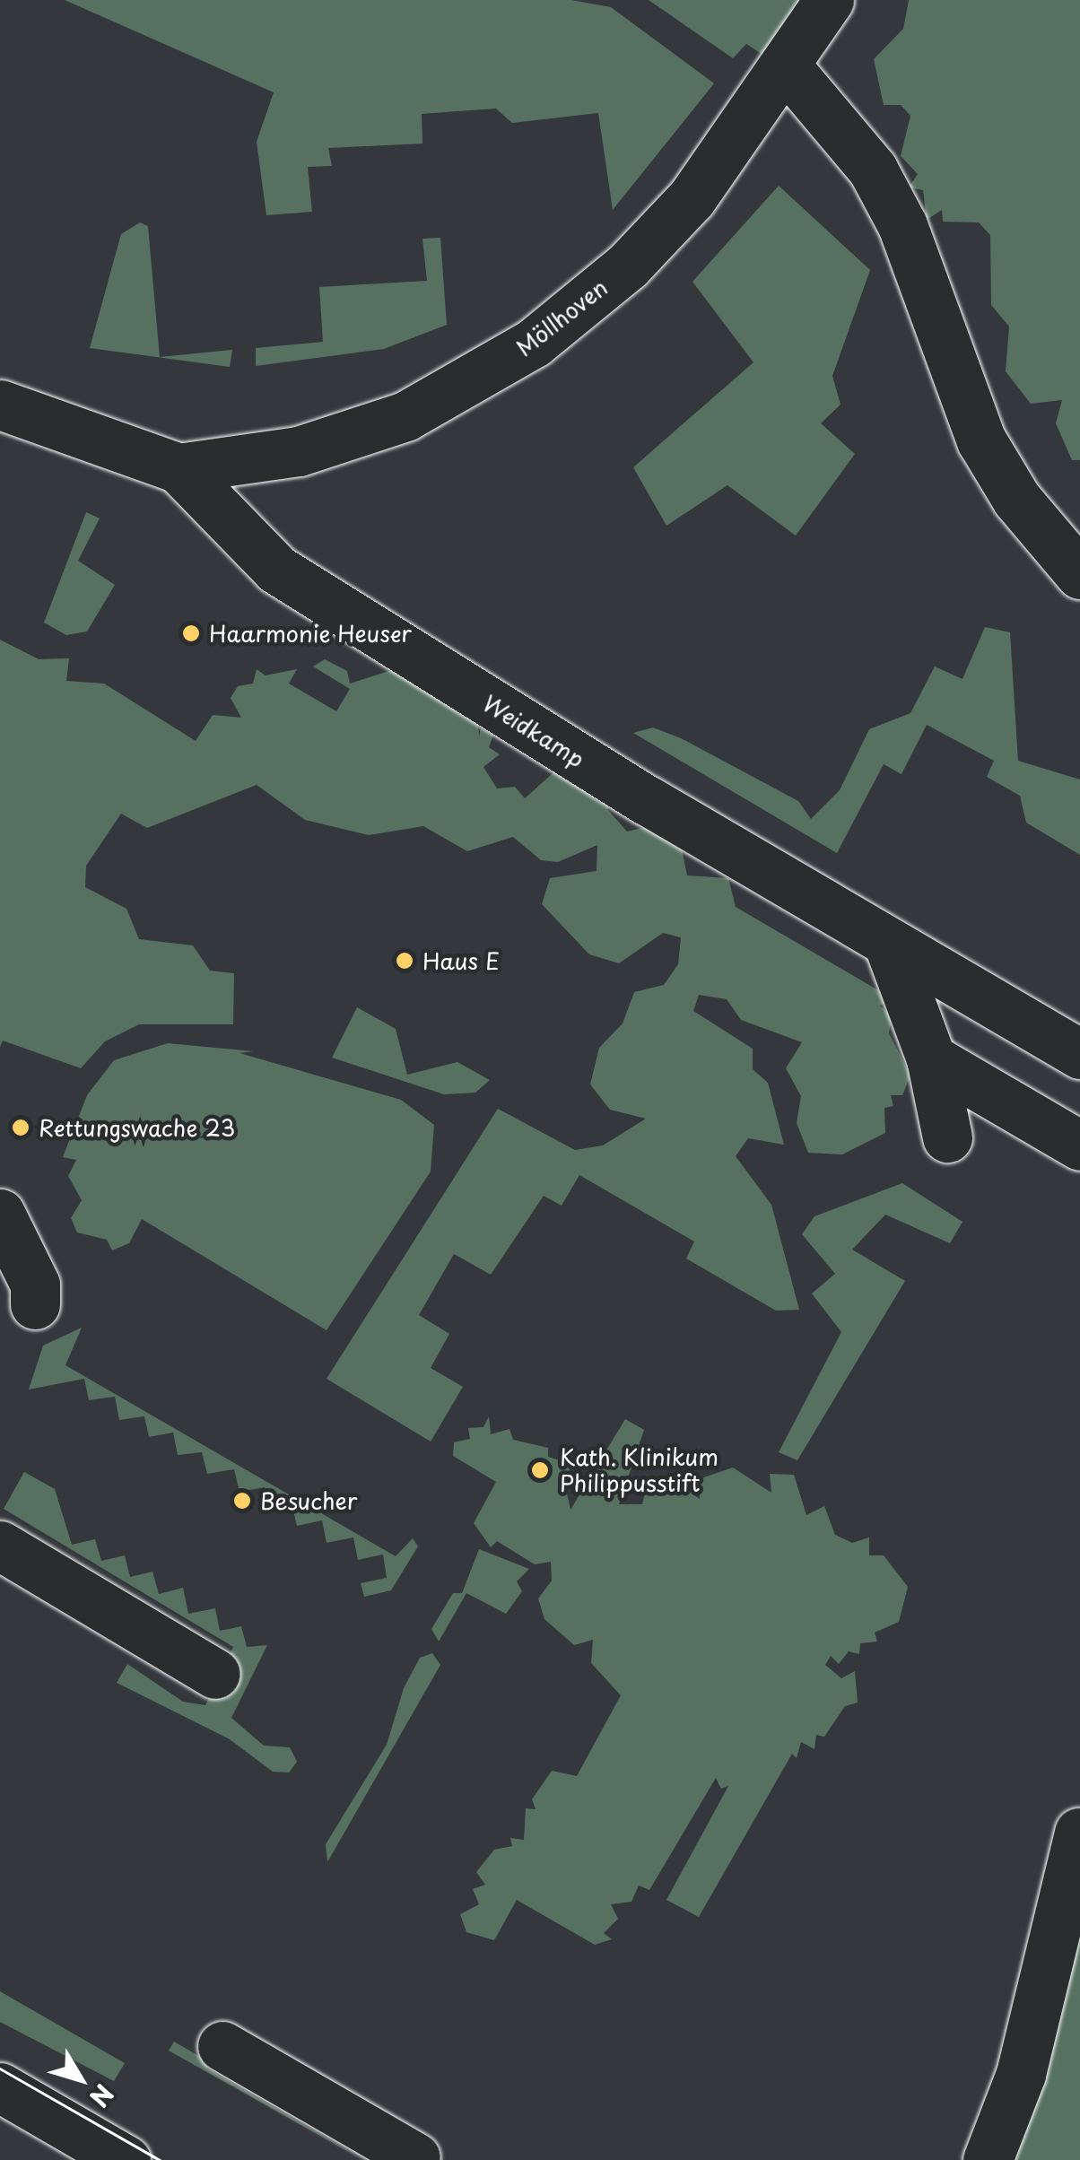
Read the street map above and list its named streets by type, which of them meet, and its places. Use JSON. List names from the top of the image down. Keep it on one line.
{"streets":{"street":["Möllhoven","Weidkamp"]},"crossings":[["Möllhoven","Weidkamp"]],"places":["Haarmonie Heuser","Haus E","Rettungswache 23","Kath. Klinikum Philippusstift","Besucher"],"north":"bottom right"}
